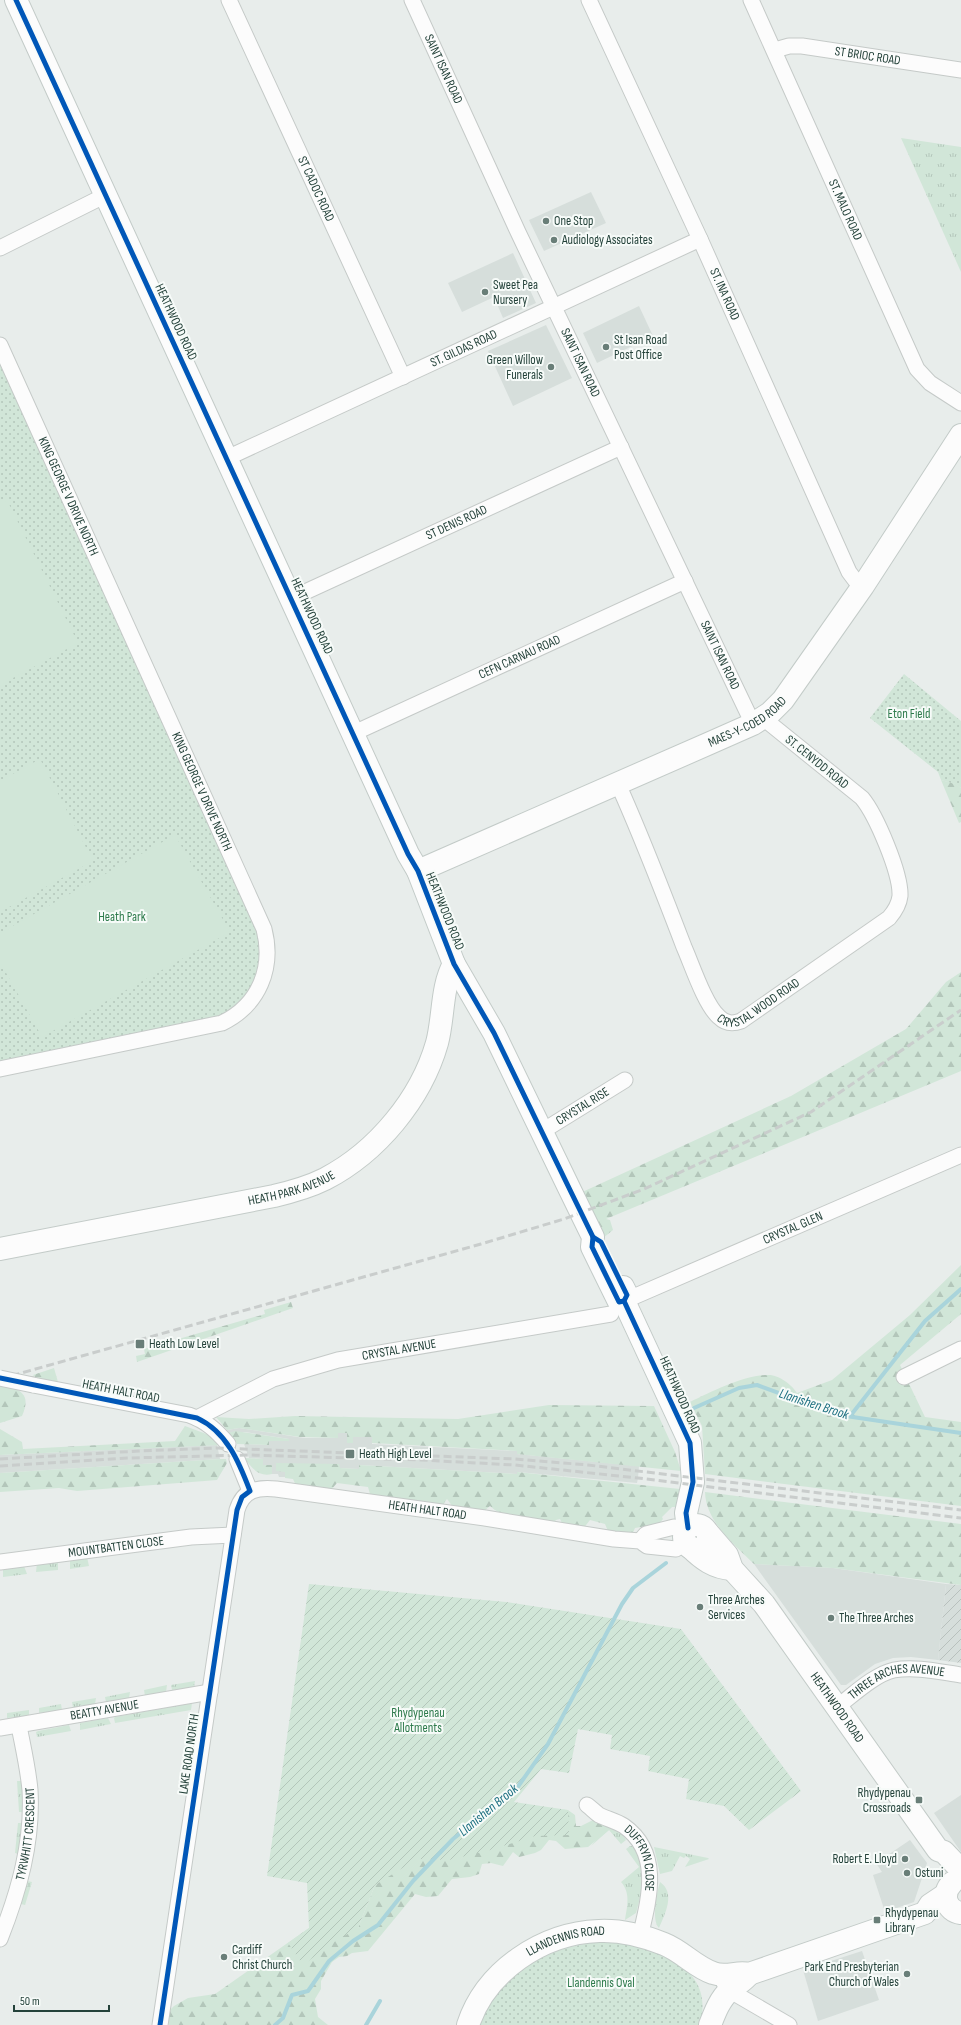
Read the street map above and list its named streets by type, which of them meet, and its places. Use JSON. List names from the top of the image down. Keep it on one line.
{"streets":{"street":["ST BRIOC ROAD","SAINT ISAN ROAD","ST CADOC ROAD","ST. MALO ROAD","ST. INA ROAD","HEATHWOOD ROAD","ST. GILDAS ROAD","KING GEORGE V DRIVE NORTH","ST DENIS ROAD","CEFN CARNAU ROAD","MAES-Y-COED ROAD","ST. CENYDD ROAD","CRYSTAL WOOD ROAD","CRYSTAL RISE","HEATH PARK AVENUE","CRYSTAL GLEN","CRYSTAL AVENUE","HEATH HALT ROAD","MOUNTBATTEN CLOSE","THREE ARCHES AVENUE","BEATTY AVENUE","LAKE ROAD NORTH","TYRWHITT CRESCENT","DUFFRYN CLOSE","LLANDENNIS ROAD"]},"crossings":[["ST BRIOC ROAD","ST. MALO ROAD"],["SAINT ISAN ROAD","ST. GILDAS ROAD"],["SAINT ISAN ROAD","ST DENIS ROAD"],["SAINT ISAN ROAD","CEFN CARNAU ROAD"],["SAINT ISAN ROAD","MAES-Y-COED ROAD"],["SAINT ISAN ROAD","ST. CENYDD ROAD"],["ST CADOC ROAD","ST. GILDAS ROAD"],["ST. INA ROAD","ST. GILDAS ROAD"],["ST. INA ROAD","MAES-Y-COED ROAD"],["HEATHWOOD ROAD","ST. GILDAS ROAD"],["HEATHWOOD ROAD","ST DENIS ROAD"],["HEATHWOOD ROAD","CEFN CARNAU ROAD"],["HEATHWOOD ROAD","MAES-Y-COED ROAD"],["HEATHWOOD ROAD","CRYSTAL RISE"],["HEATHWOOD ROAD","HEATH PARK AVENUE"],["HEATHWOOD ROAD","CRYSTAL GLEN"],["HEATHWOOD ROAD","CRYSTAL AVENUE"],["HEATHWOOD ROAD","HEATH HALT ROAD"],["HEATHWOOD ROAD","THREE ARCHES AVENUE"],["MAES-Y-COED ROAD","ST. CENYDD ROAD"],["MAES-Y-COED ROAD","CRYSTAL WOOD ROAD"],["ST. CENYDD ROAD","CRYSTAL WOOD ROAD"],["CRYSTAL GLEN","CRYSTAL AVENUE"],["CRYSTAL AVENUE","HEATH HALT ROAD"],["HEATH HALT ROAD","LAKE ROAD NORTH"],["MOUNTBATTEN CLOSE","LAKE ROAD NORTH"],["BEATTY AVENUE","LAKE ROAD NORTH"],["BEATTY AVENUE","TYRWHITT CRESCENT"],["DUFFRYN CLOSE","LLANDENNIS ROAD"]],"water":["Llanishen Brook"],"parks":["Eton Field","Heath Park","Rhydypenau Allotments","Llandennis Oval"],"places":{"other":["One Stop","Audiology Associates","Sweet Pea Nursery","St Isan Road Post Office","Green Willow Funerals","Three Arches Services","The Three Arches","Robert E. Lloyd","Ostuni","Cardiff Christ Church","Park End Presbyterian Church of Wales"],"transit":["Heath Low Level","Heath High Level","Rhydypenau Crossroads","Rhydypenau Library"]},"scale_bar":"50 m"}
